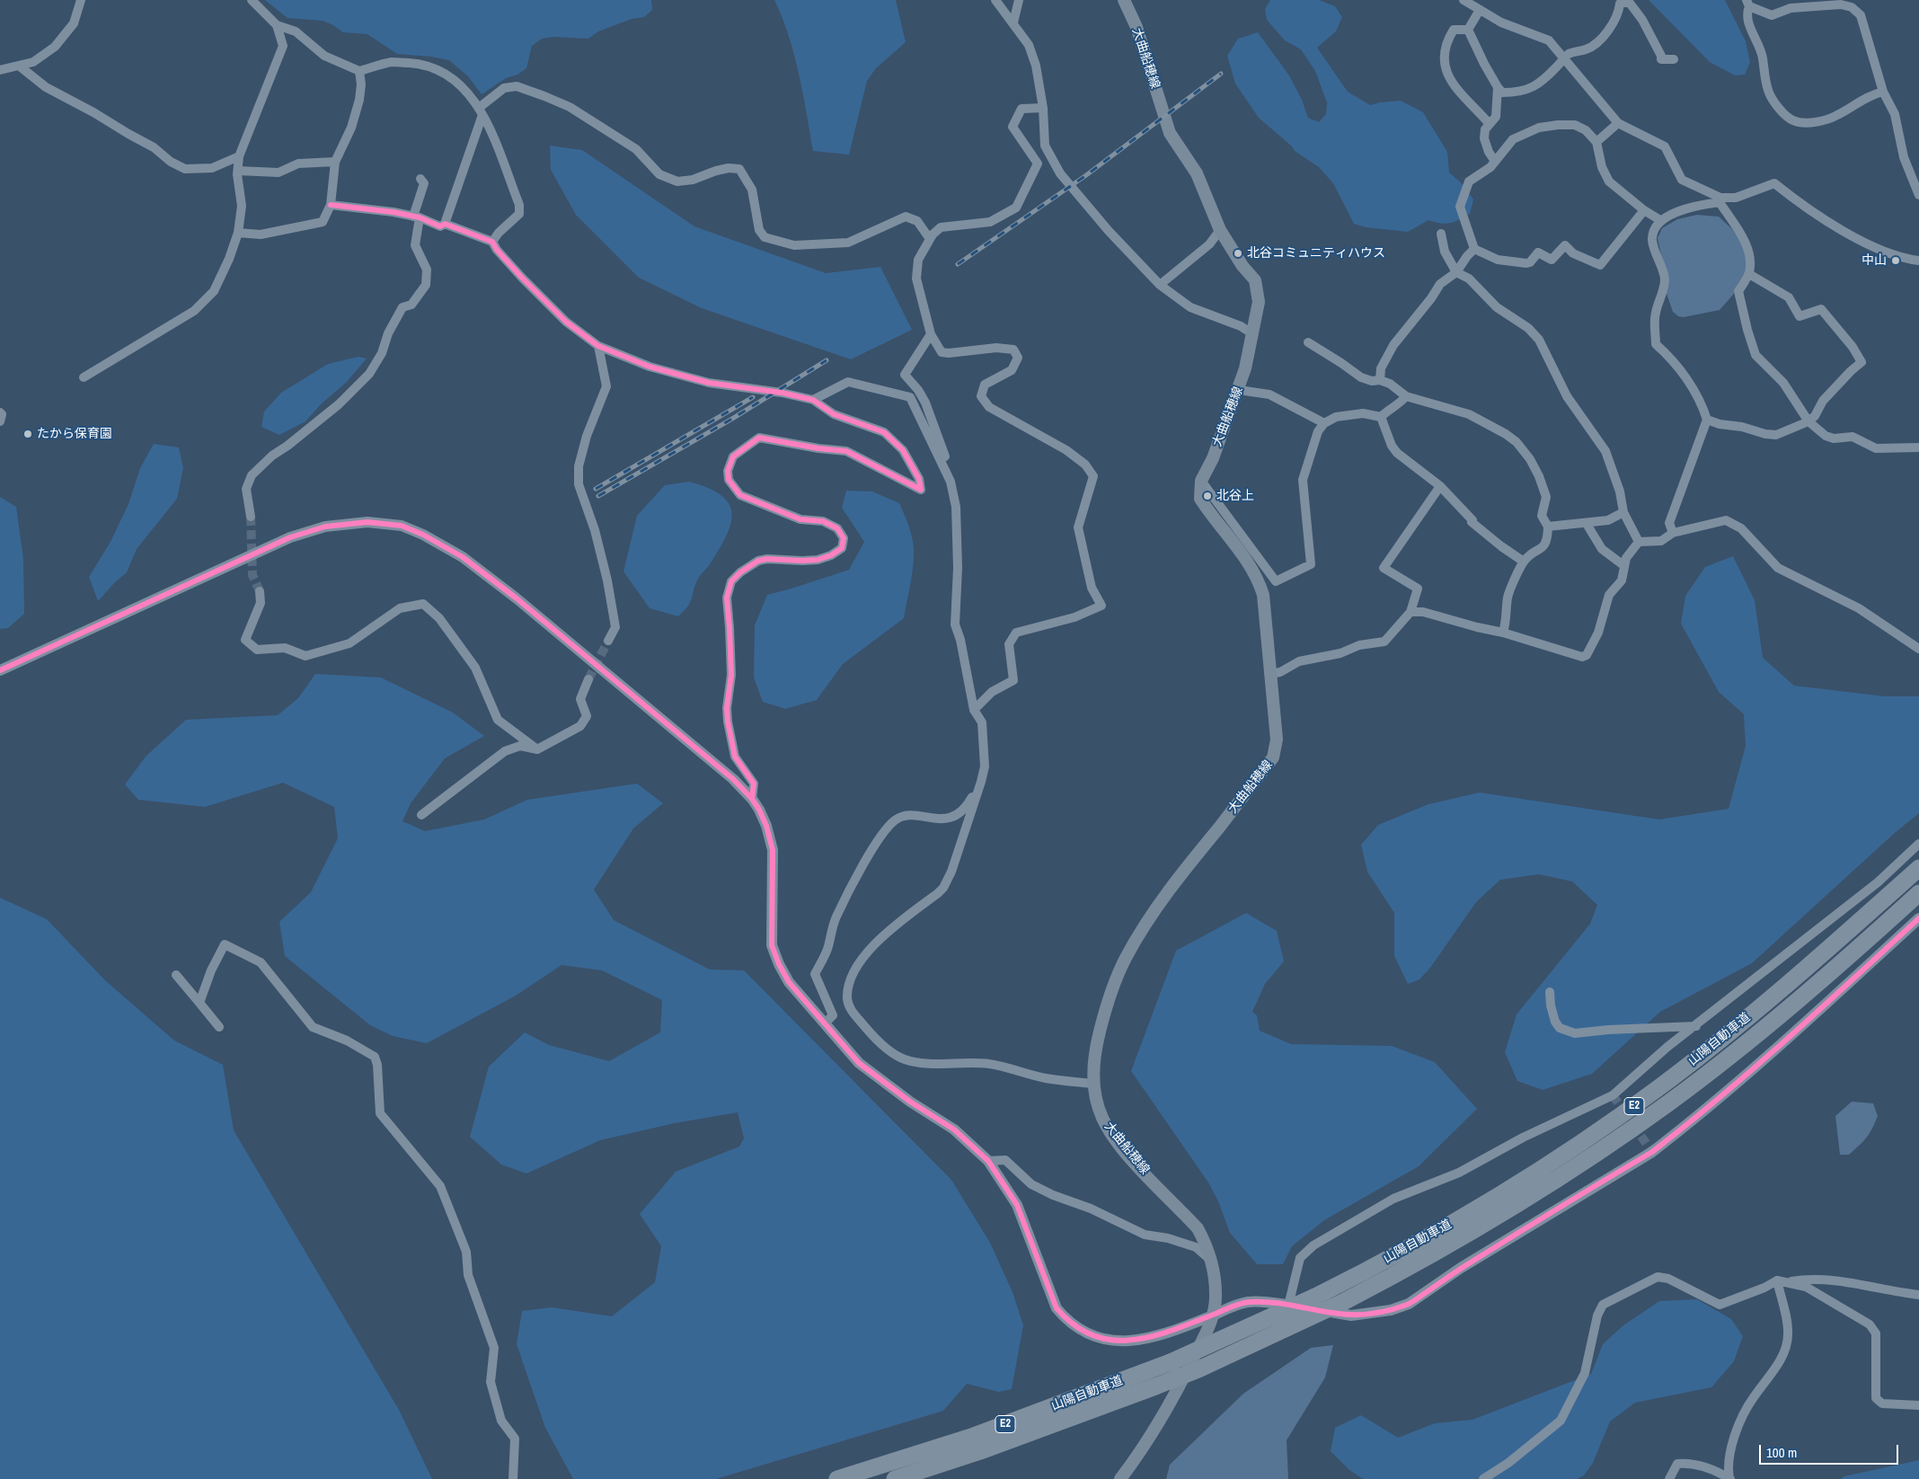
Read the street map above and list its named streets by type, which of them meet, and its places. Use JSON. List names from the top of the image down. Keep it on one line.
{"streets":{"highway":["山陽自動車道","E2"],"main road":["大曲船穂線"]},"places":["北谷コミュニティハウス","中山","たから保育園","北谷上"],"scale_bar":"100 m"}
